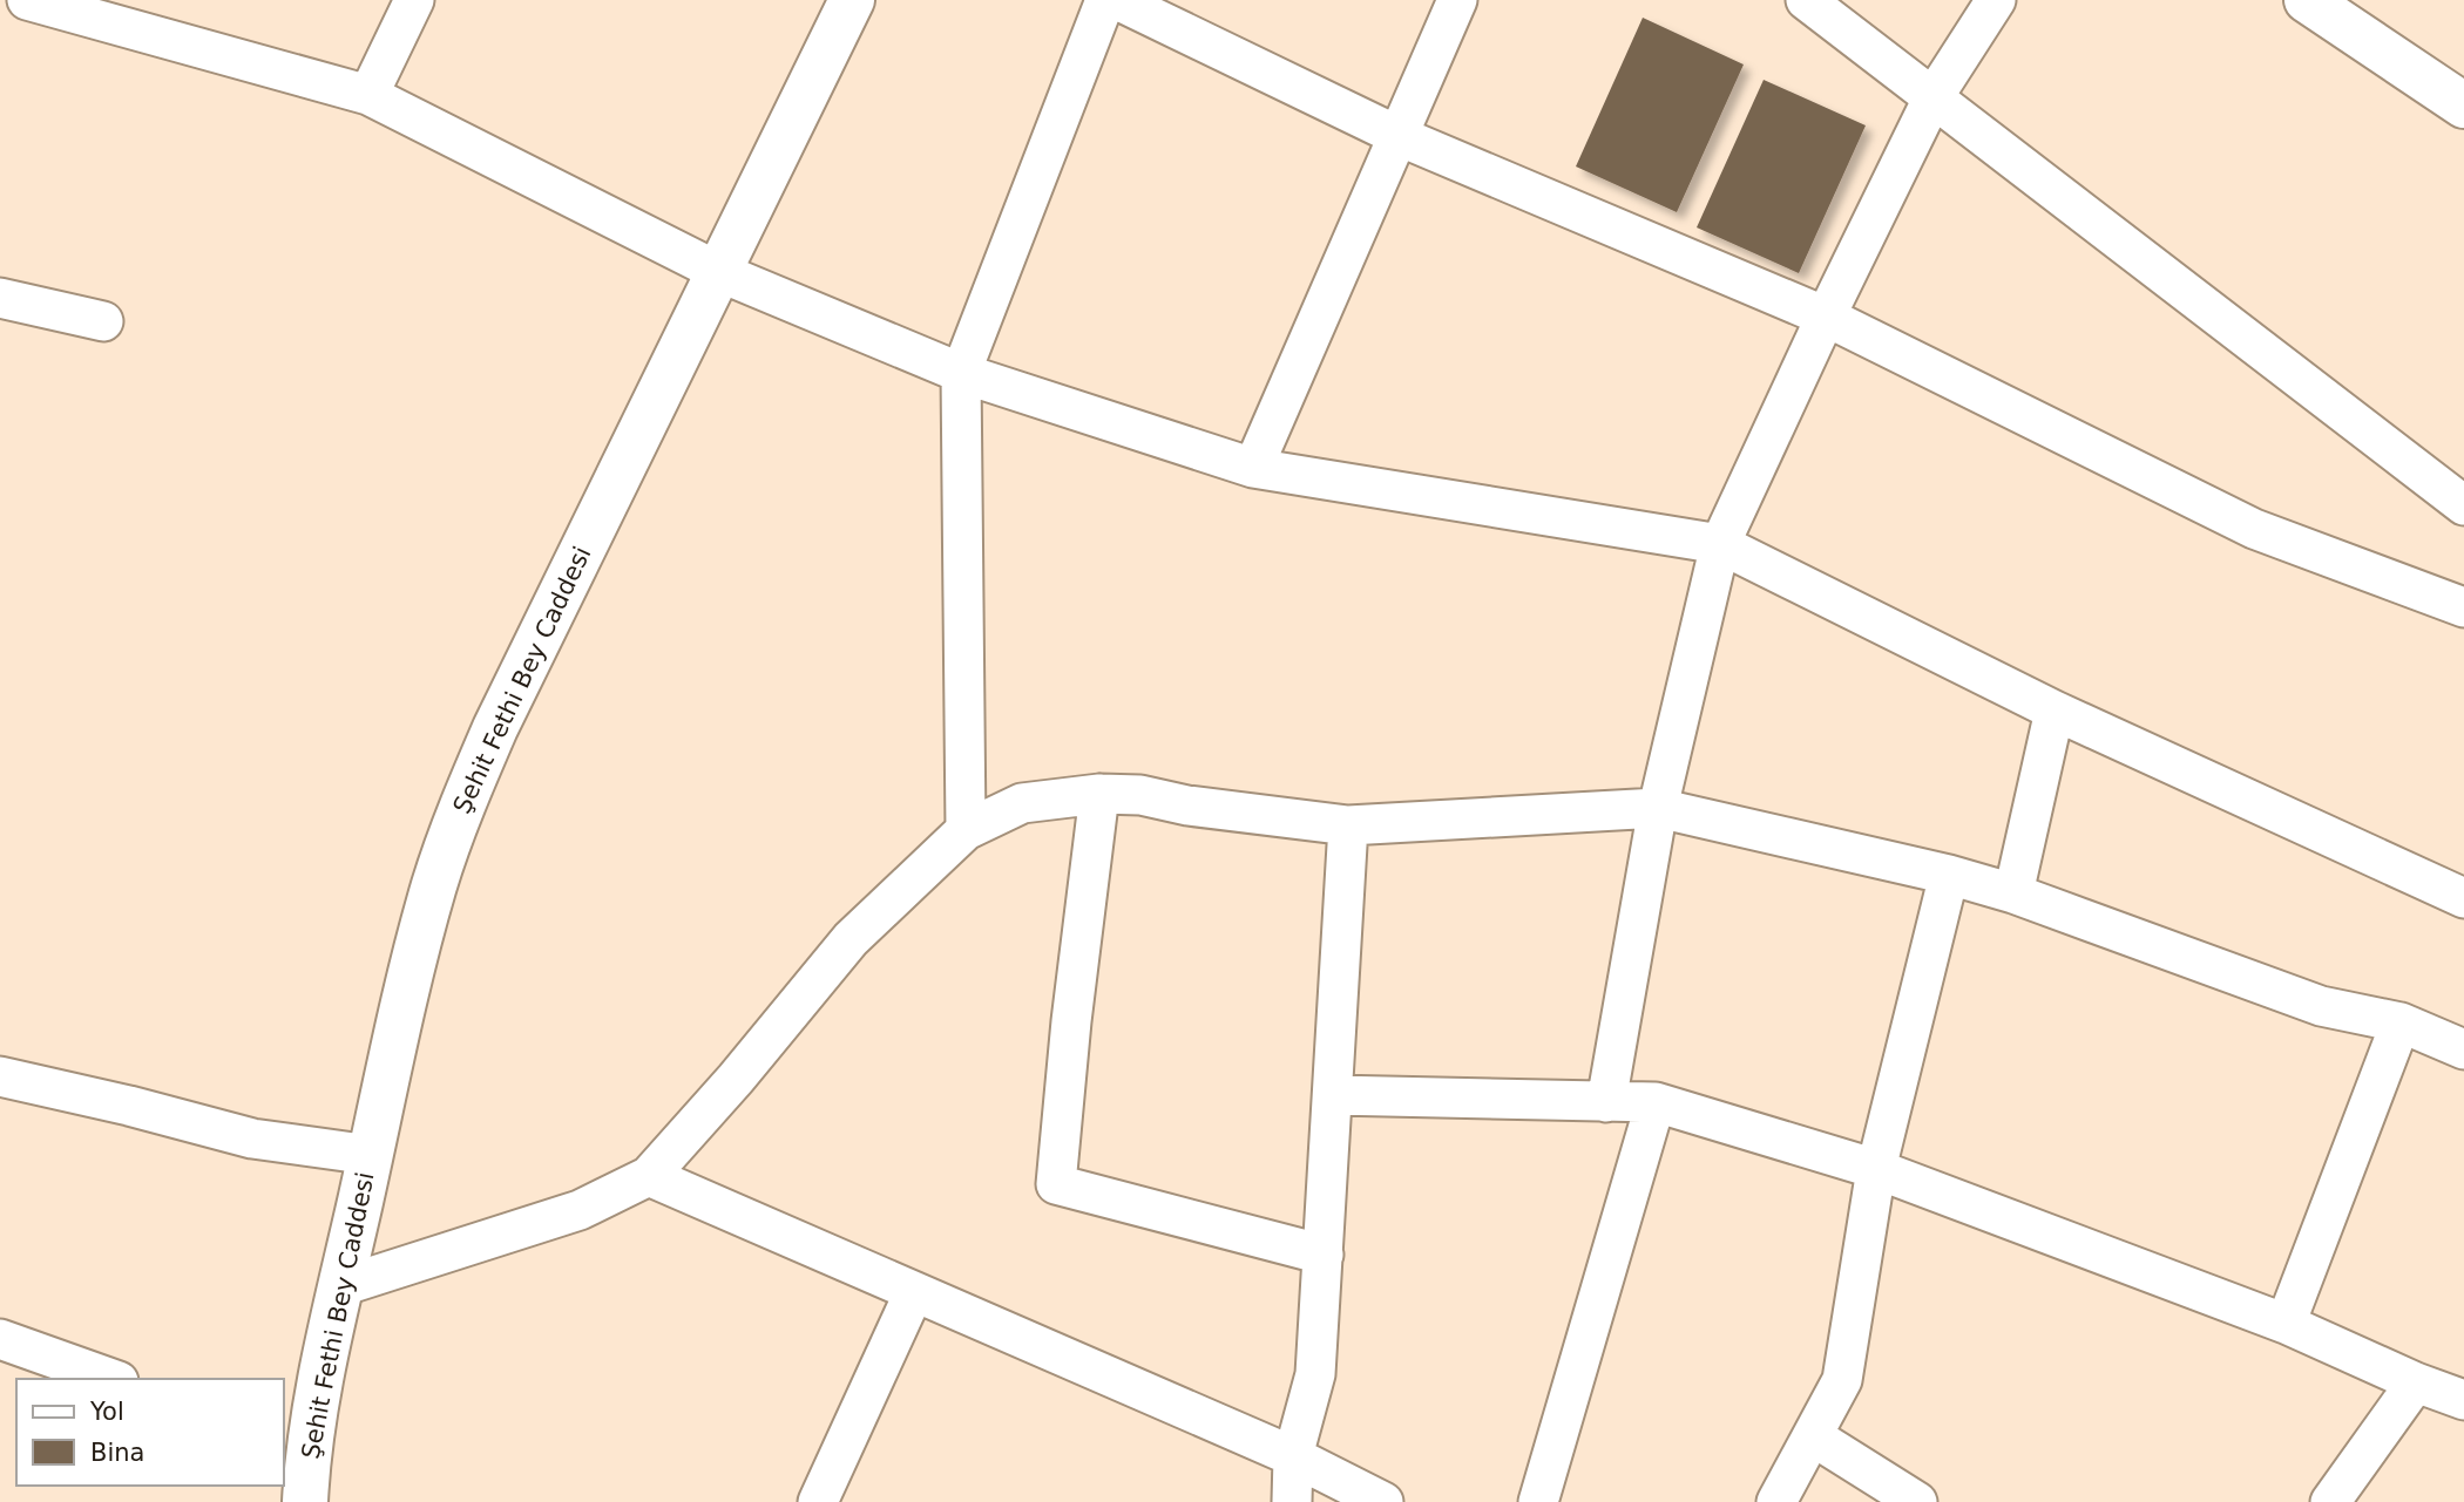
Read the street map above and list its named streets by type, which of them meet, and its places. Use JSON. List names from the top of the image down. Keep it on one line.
{"streets":{"street":["Şehit Fethi Bey Caddesi"]},"legend":["Yol","Bina"]}
